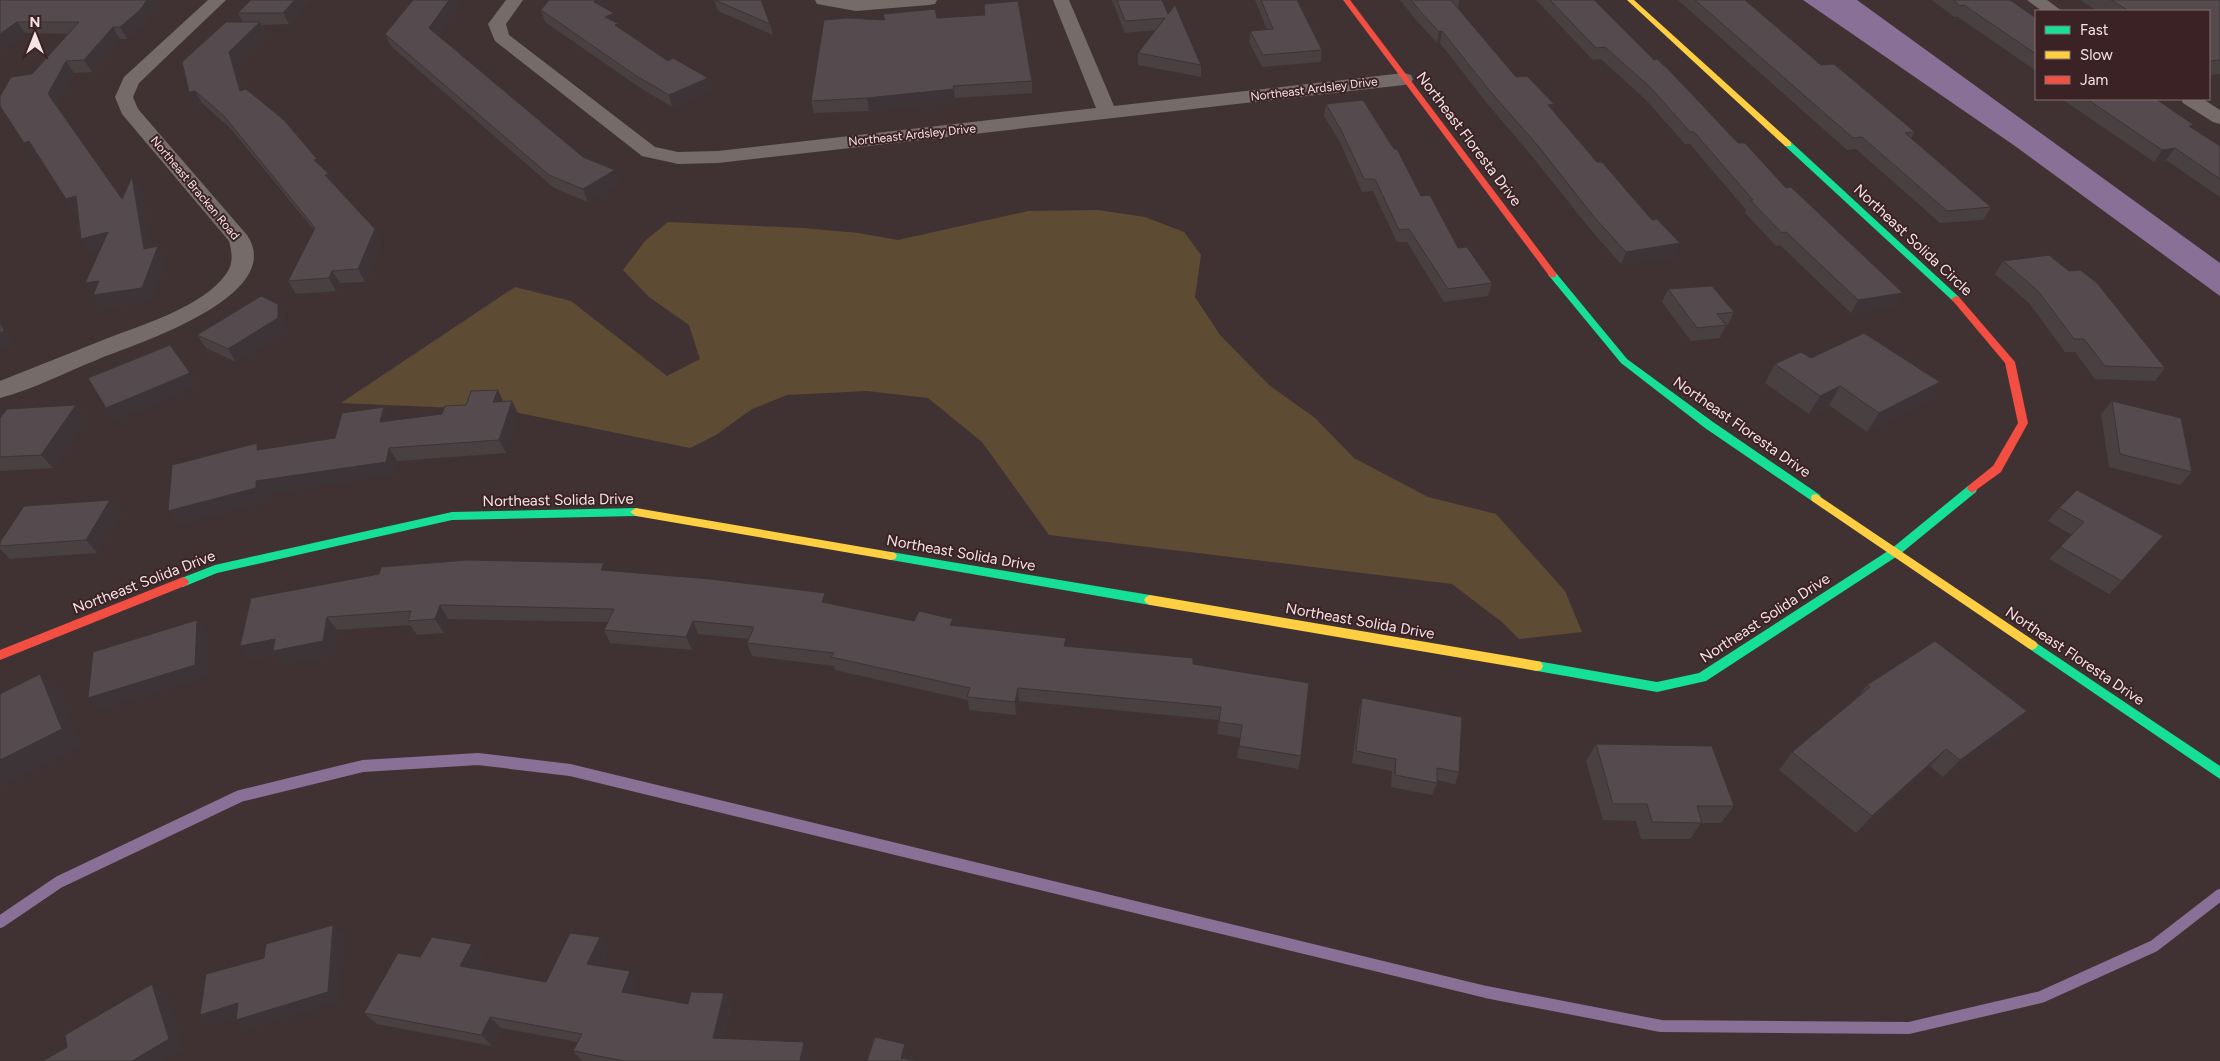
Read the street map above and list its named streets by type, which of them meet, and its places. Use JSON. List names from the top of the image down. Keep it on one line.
{"streets":{"street":["Northeast Ardsley Drive","Northeast Floresta Drive","Northeast Bracken Road","Northeast Solida Circle","Northeast Solida Drive"]},"crossings":[["Northeast Ardsley Drive","Northeast Floresta Drive"],["Northeast Floresta Drive","Northeast Solida Circle"],["Northeast Floresta Drive","Northeast Solida Drive"],["Northeast Solida Circle","Northeast Solida Drive"]],"legend":["Fast","Slow","Jam"],"north":"top"}
